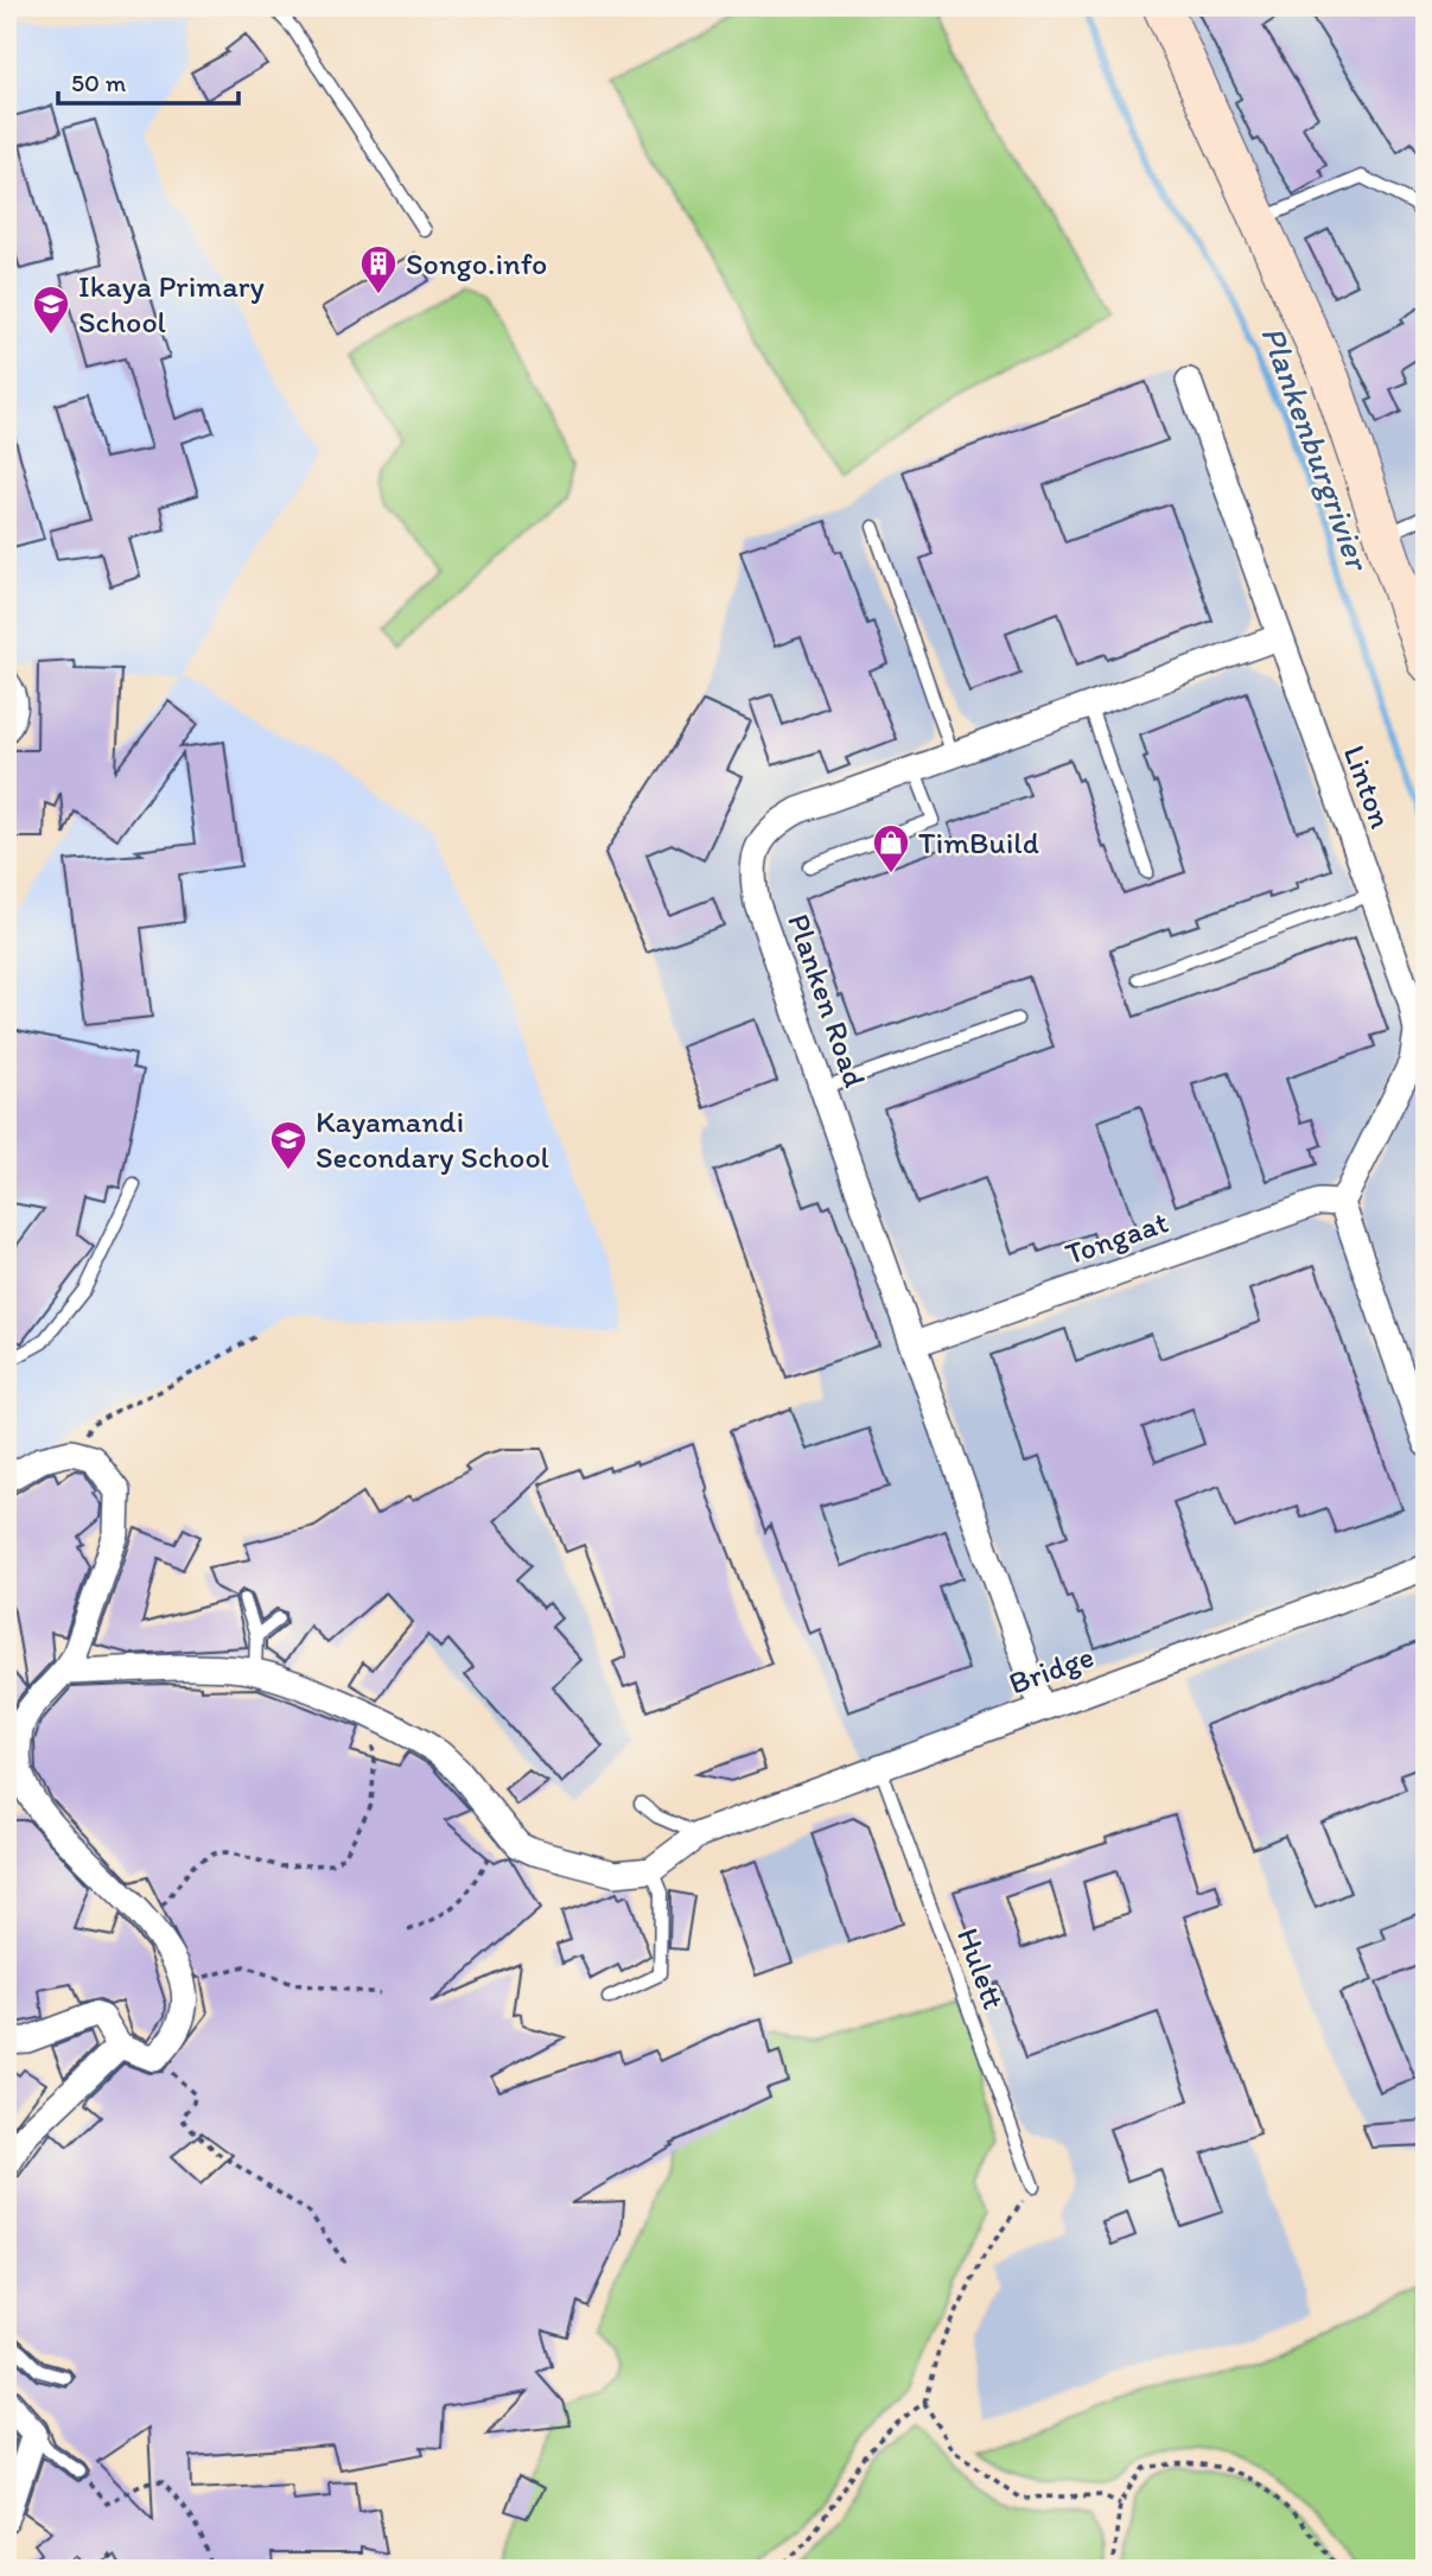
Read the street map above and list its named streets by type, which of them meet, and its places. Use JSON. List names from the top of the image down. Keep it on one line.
{"streets":{"street":["Linton","Planken Road","Tongaat","Bridge"],"lane":["Hulett"]},"crossings":[["Linton","Planken Road"],["Linton","Tongaat"],["Planken Road","Tongaat"],["Planken Road","Bridge"],["Bridge","Hulett"]],"water":["Plankenburgrivier"],"places":{"building":["Songo.info"],"school or university":["Ikaya Primary School","Kayamandi Secondary School"],"shop":["TimBuild"]},"scale_bar":"50 m"}
